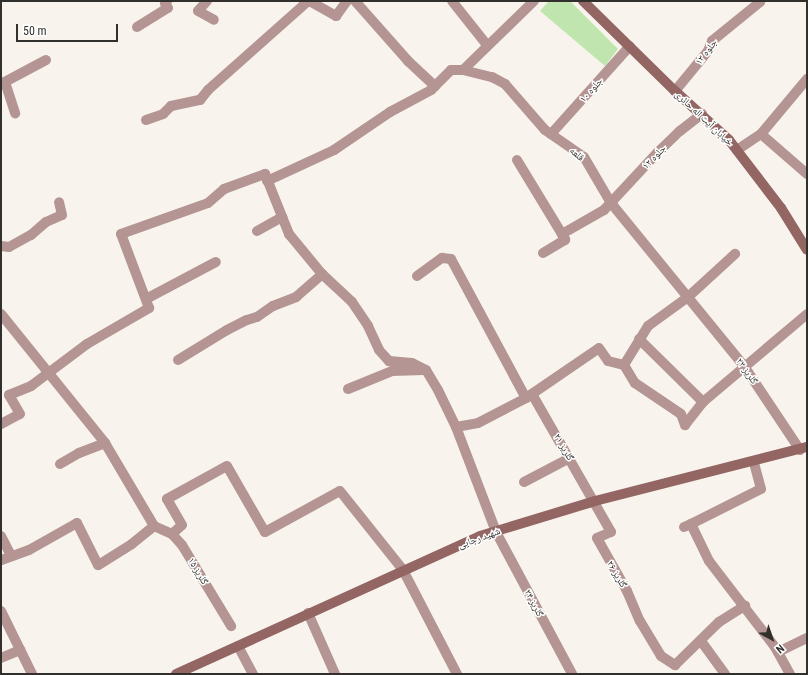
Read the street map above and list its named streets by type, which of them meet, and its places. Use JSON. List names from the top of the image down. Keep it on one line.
{"streets":{"street":["جلوه ۱۳","جلوه ۱۰","خیابان آیت اله حائری","قلعه","جلوه ۱۲","گلریز ۲۳","گلریز ۲۱","شهید رجایی","گلریز ۱۵","گلریز ۲۶","گلریز ۲۴"]},"crossings":[["جلوه ۱۳","خیابان آیت اله حائری"],["جلوه ۱۰","خیابان آیت اله حائری"],["جلوه ۱۰","قلعه"],["خیابان آیت اله حائری","جلوه ۱۲"],["قلعه","جلوه ۱۲"],["قلعه","گلریز ۲۳"],["گلریز ۲۳","شهید رجایی"],["گلریز ۲۱","شهید رجایی"],["گلریز ۲۱","گلریز ۲۶"],["شهید رجایی","گلریز ۲۶"],["شهید رجایی","گلریز ۲۴"]],"scale_bar":"50 m","north":"bottom right"}
